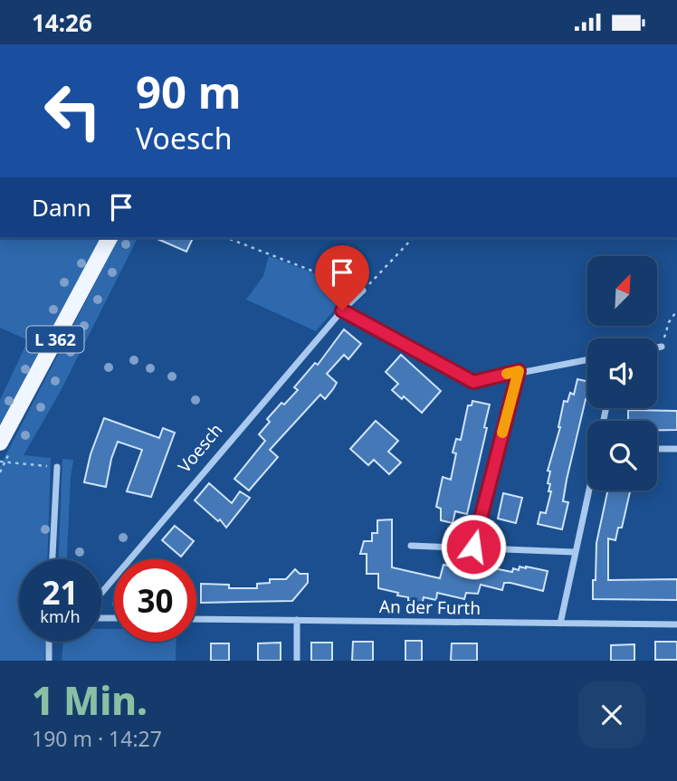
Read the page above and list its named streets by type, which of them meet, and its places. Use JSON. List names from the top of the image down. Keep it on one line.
{"streets":{"main road":["L 362"],"street":["Voesch","An der Furth"]},"north":"top right","page":{"status":"14:26","turn":["90 m","Voesch"],"then":"Dann","speed":"21 km/h","limit":"30","heading":["1 Min.","190 m · 14:27"]}}
